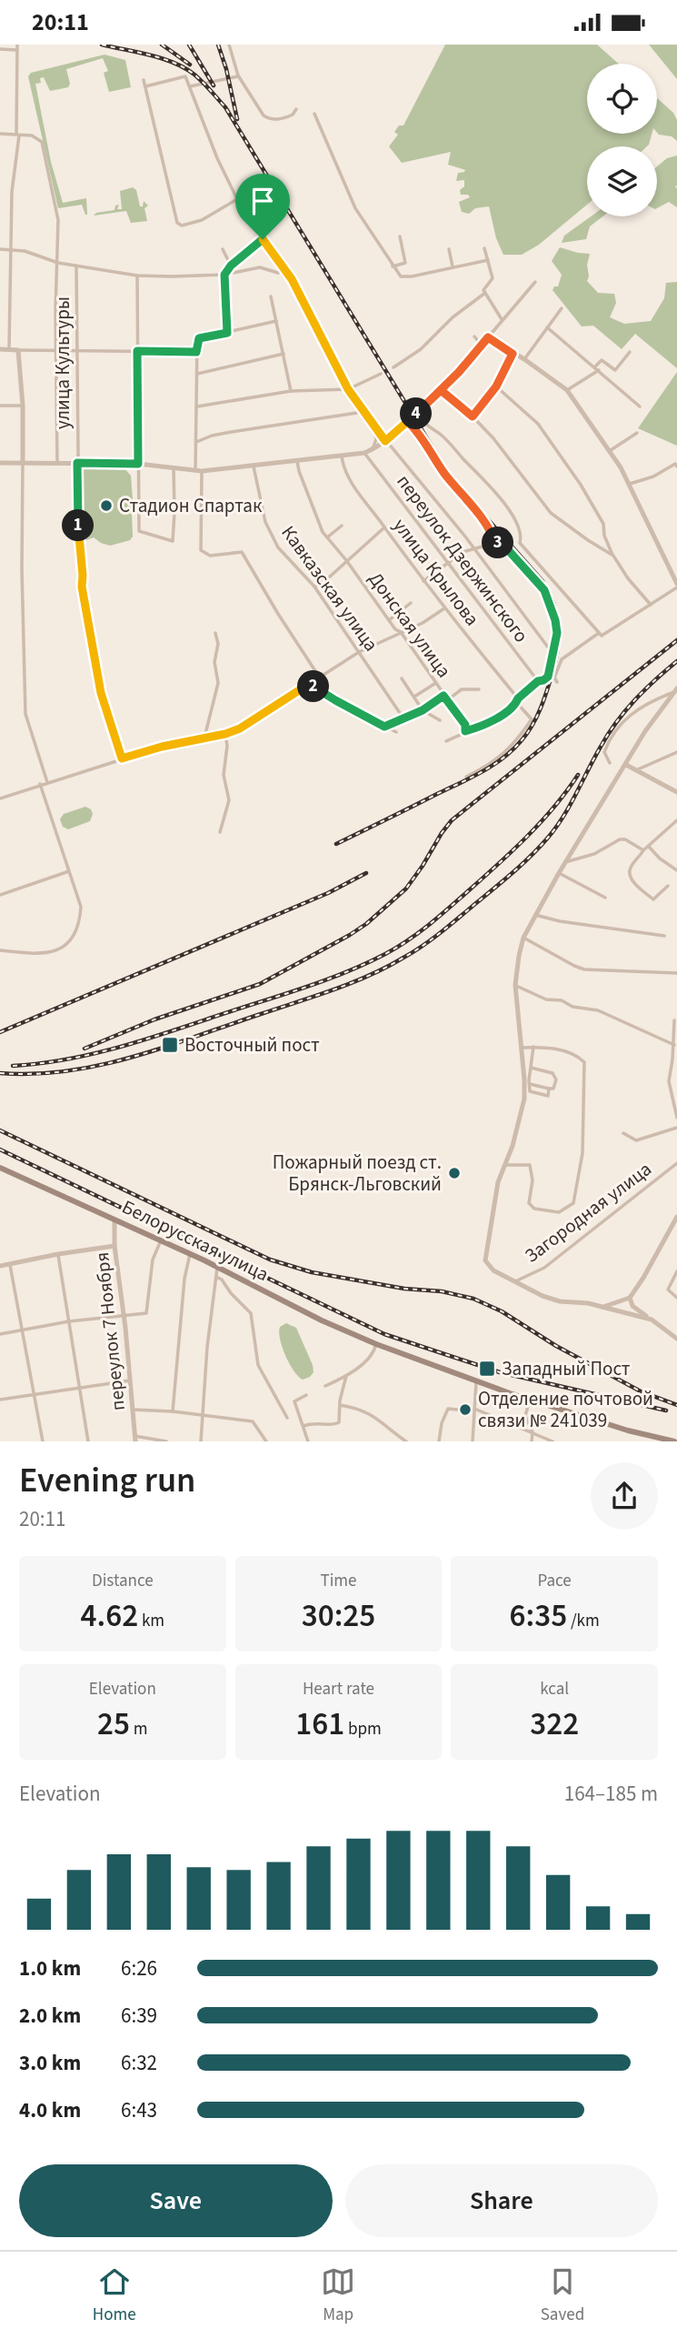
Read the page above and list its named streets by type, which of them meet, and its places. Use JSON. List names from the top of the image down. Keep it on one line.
{"streets":{"main road":["Белорусская улица"],"street":["улица Культуры","переулок Дзержинского","улица Крылова","Кавказская улица","Донская улица","Загородная улица","переулок 7 Ноября"]},"crossings":[["Белорусская улица","переулок 7 Ноября"]],"places":{"other":["Стадион Спартак","Пожарный поезд ст. Брянск-Льговский","Отделение почтовой связи № 241039"],"transit":["Восточный пост","Западный Пост"]},"page":{"status":"20:11","pins":["4","1","3","2"],"heading":["Evening run","20:11"],"stats":[["Distance","4.62 km"],["Time","30:25"],["Pace","6:35 /km"],["Elevation","25 m"],["Heart rate","161 bpm"],["kcal","322"]],"chart":["Elevation","164–185 m"],"list":[{"name":"1.0 km","note":"6:26"},{"name":"2.0 km","note":"6:39"},{"name":"3.0 km","note":"6:32"},{"name":"4.0 km","note":"6:43"}],"buttons":["Save","Share"],"tabs":["Home","Map","Saved"]}}
